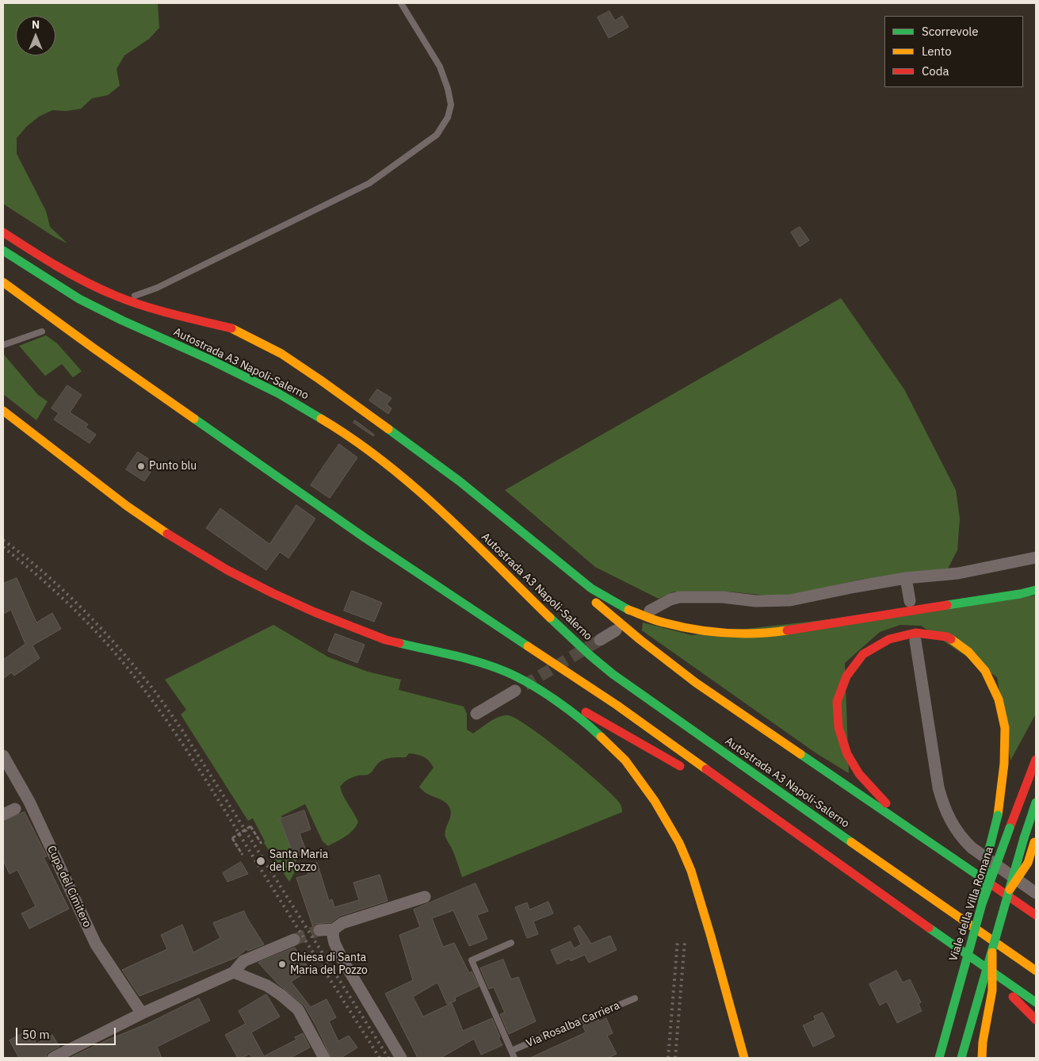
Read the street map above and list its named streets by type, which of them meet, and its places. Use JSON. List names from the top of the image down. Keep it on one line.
{"streets":{"main road":["Autostrada A3 Napoli-Salerno","Viale della Villa Romana"],"street":["Cupa del Cimitero"],"lane":["Via Rosalba Carriera"]},"places":["Punto blu","Santa Maria del Pozzo","Chiesa di Santa Maria del Pozzo"],"legend":["Scorrevole","Lento","Coda"],"scale_bar":"50 m","north":"top"}
